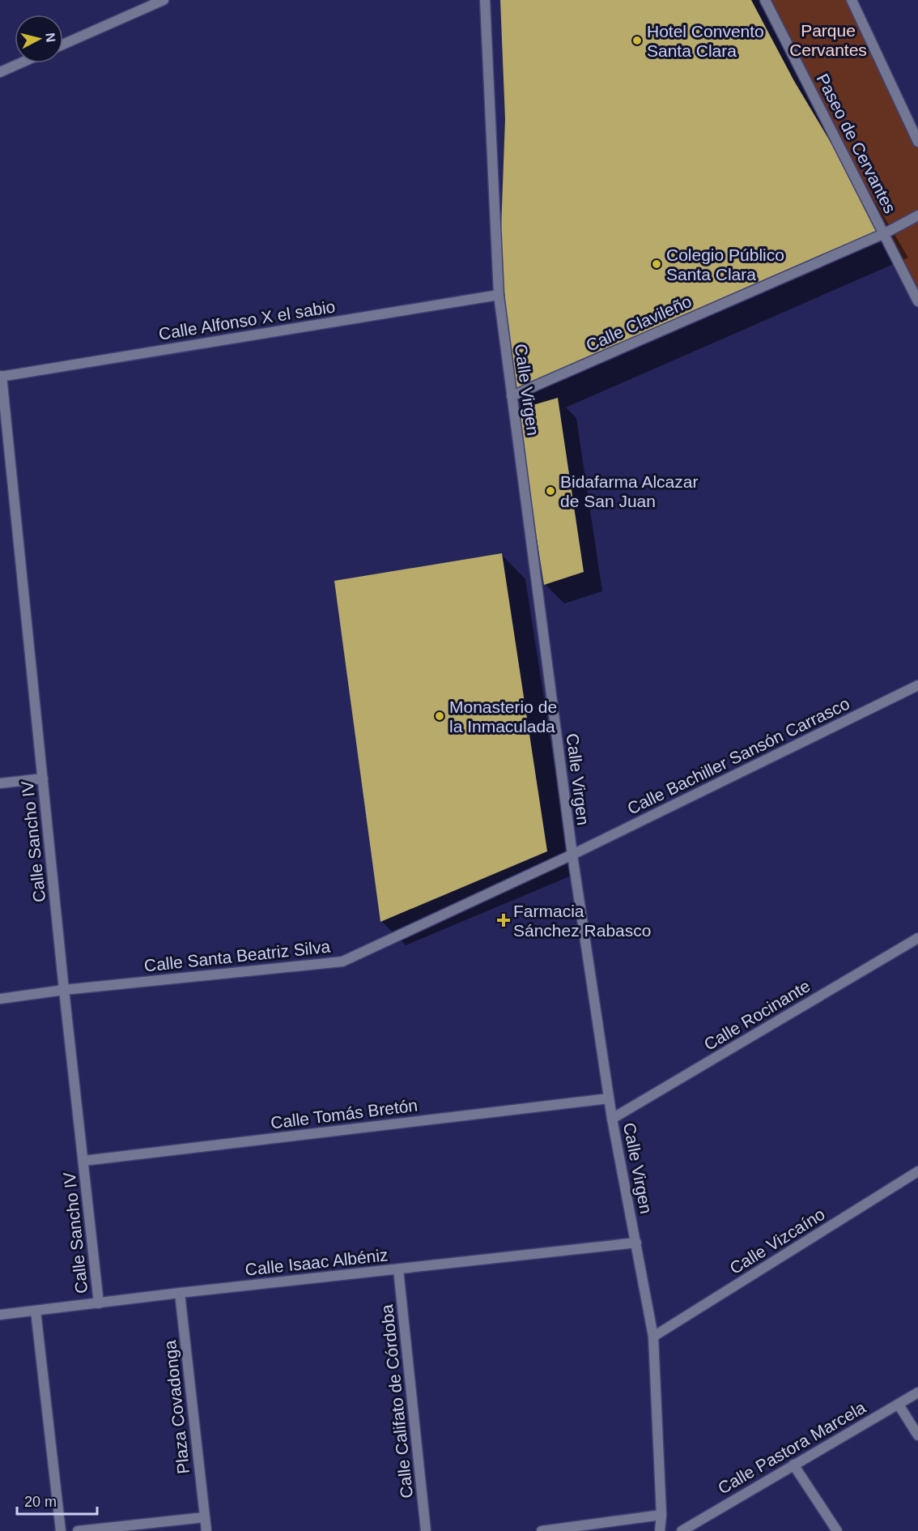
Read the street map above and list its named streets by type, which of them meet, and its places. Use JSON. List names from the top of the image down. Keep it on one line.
{"streets":{"street":["Paseo de Cervantes","Calle Alfonso X el sabio","Calle Clavileño","Calle Virgen","Calle Bachiller Sansón Carrasco","Calle Sancho IV","Calle Santa Beatriz Silva","Calle Rocinante","Calle Tomás Bretón","Calle Vizcaíno","Calle Isaac Albéniz","Calle Califato de Córdoba","Plaza Covadonga","Calle Pastora Marcela"]},"crossings":[["Paseo de Cervantes","Calle Clavileño"],["Calle Alfonso X el sabio","Calle Virgen"],["Calle Alfonso X el sabio","Calle Sancho IV"],["Calle Clavileño","Calle Virgen"],["Calle Virgen","Calle Bachiller Sansón Carrasco"],["Calle Virgen","Calle Santa Beatriz Silva"],["Calle Virgen","Calle Rocinante"],["Calle Virgen","Calle Tomás Bretón"],["Calle Virgen","Calle Vizcaíno"],["Calle Virgen","Calle Isaac Albéniz"],["Calle Bachiller Sansón Carrasco","Calle Santa Beatriz Silva"],["Calle Sancho IV","Calle Santa Beatriz Silva"],["Calle Sancho IV","Calle Tomás Bretón"],["Calle Sancho IV","Calle Isaac Albéniz"],["Calle Isaac Albéniz","Calle Califato de Córdoba"],["Calle Isaac Albéniz","Plaza Covadonga"]],"parks":["Parque Cervantes"],"places":{"other":["Hotel Convento Santa Clara","Colegio Público Santa Clara","Bidafarma Alcazar de San Juan","Monasterio de la Inmaculada"],"health":["Farmacia Sánchez Rabasco"]},"scale_bar":"20 m","north":"right"}
